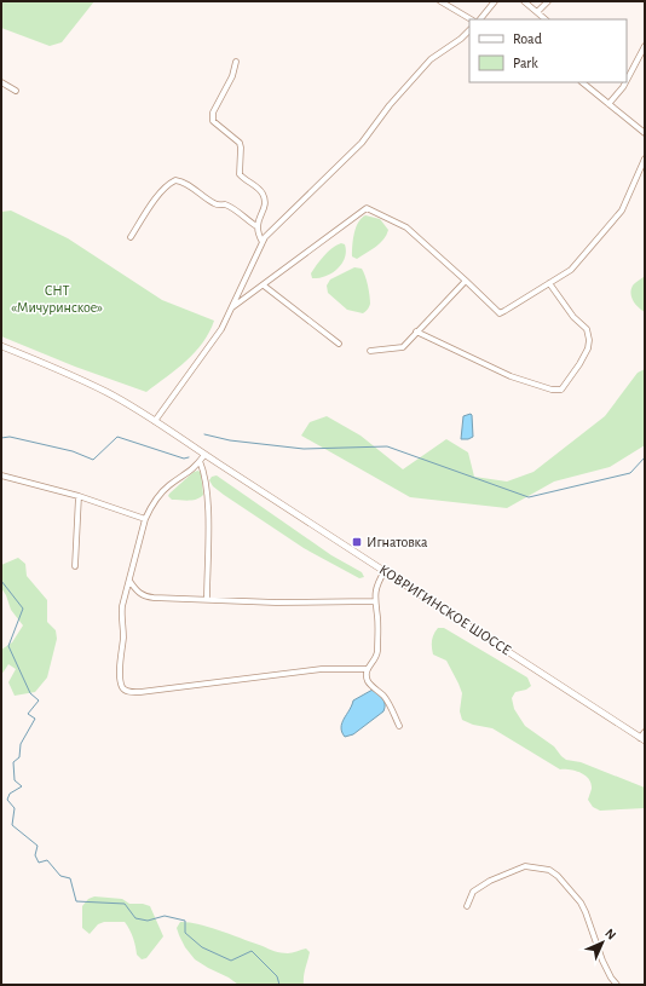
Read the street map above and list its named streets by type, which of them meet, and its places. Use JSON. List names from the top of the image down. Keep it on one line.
{"streets":{"main road":["КОВРИГИНСКОЕ ШОССЕ"]},"parks":["СНТ «Мичуринское»"],"places":{"transit":["Игнатовка"]},"legend":["Road","Park"],"north":"top right"}
